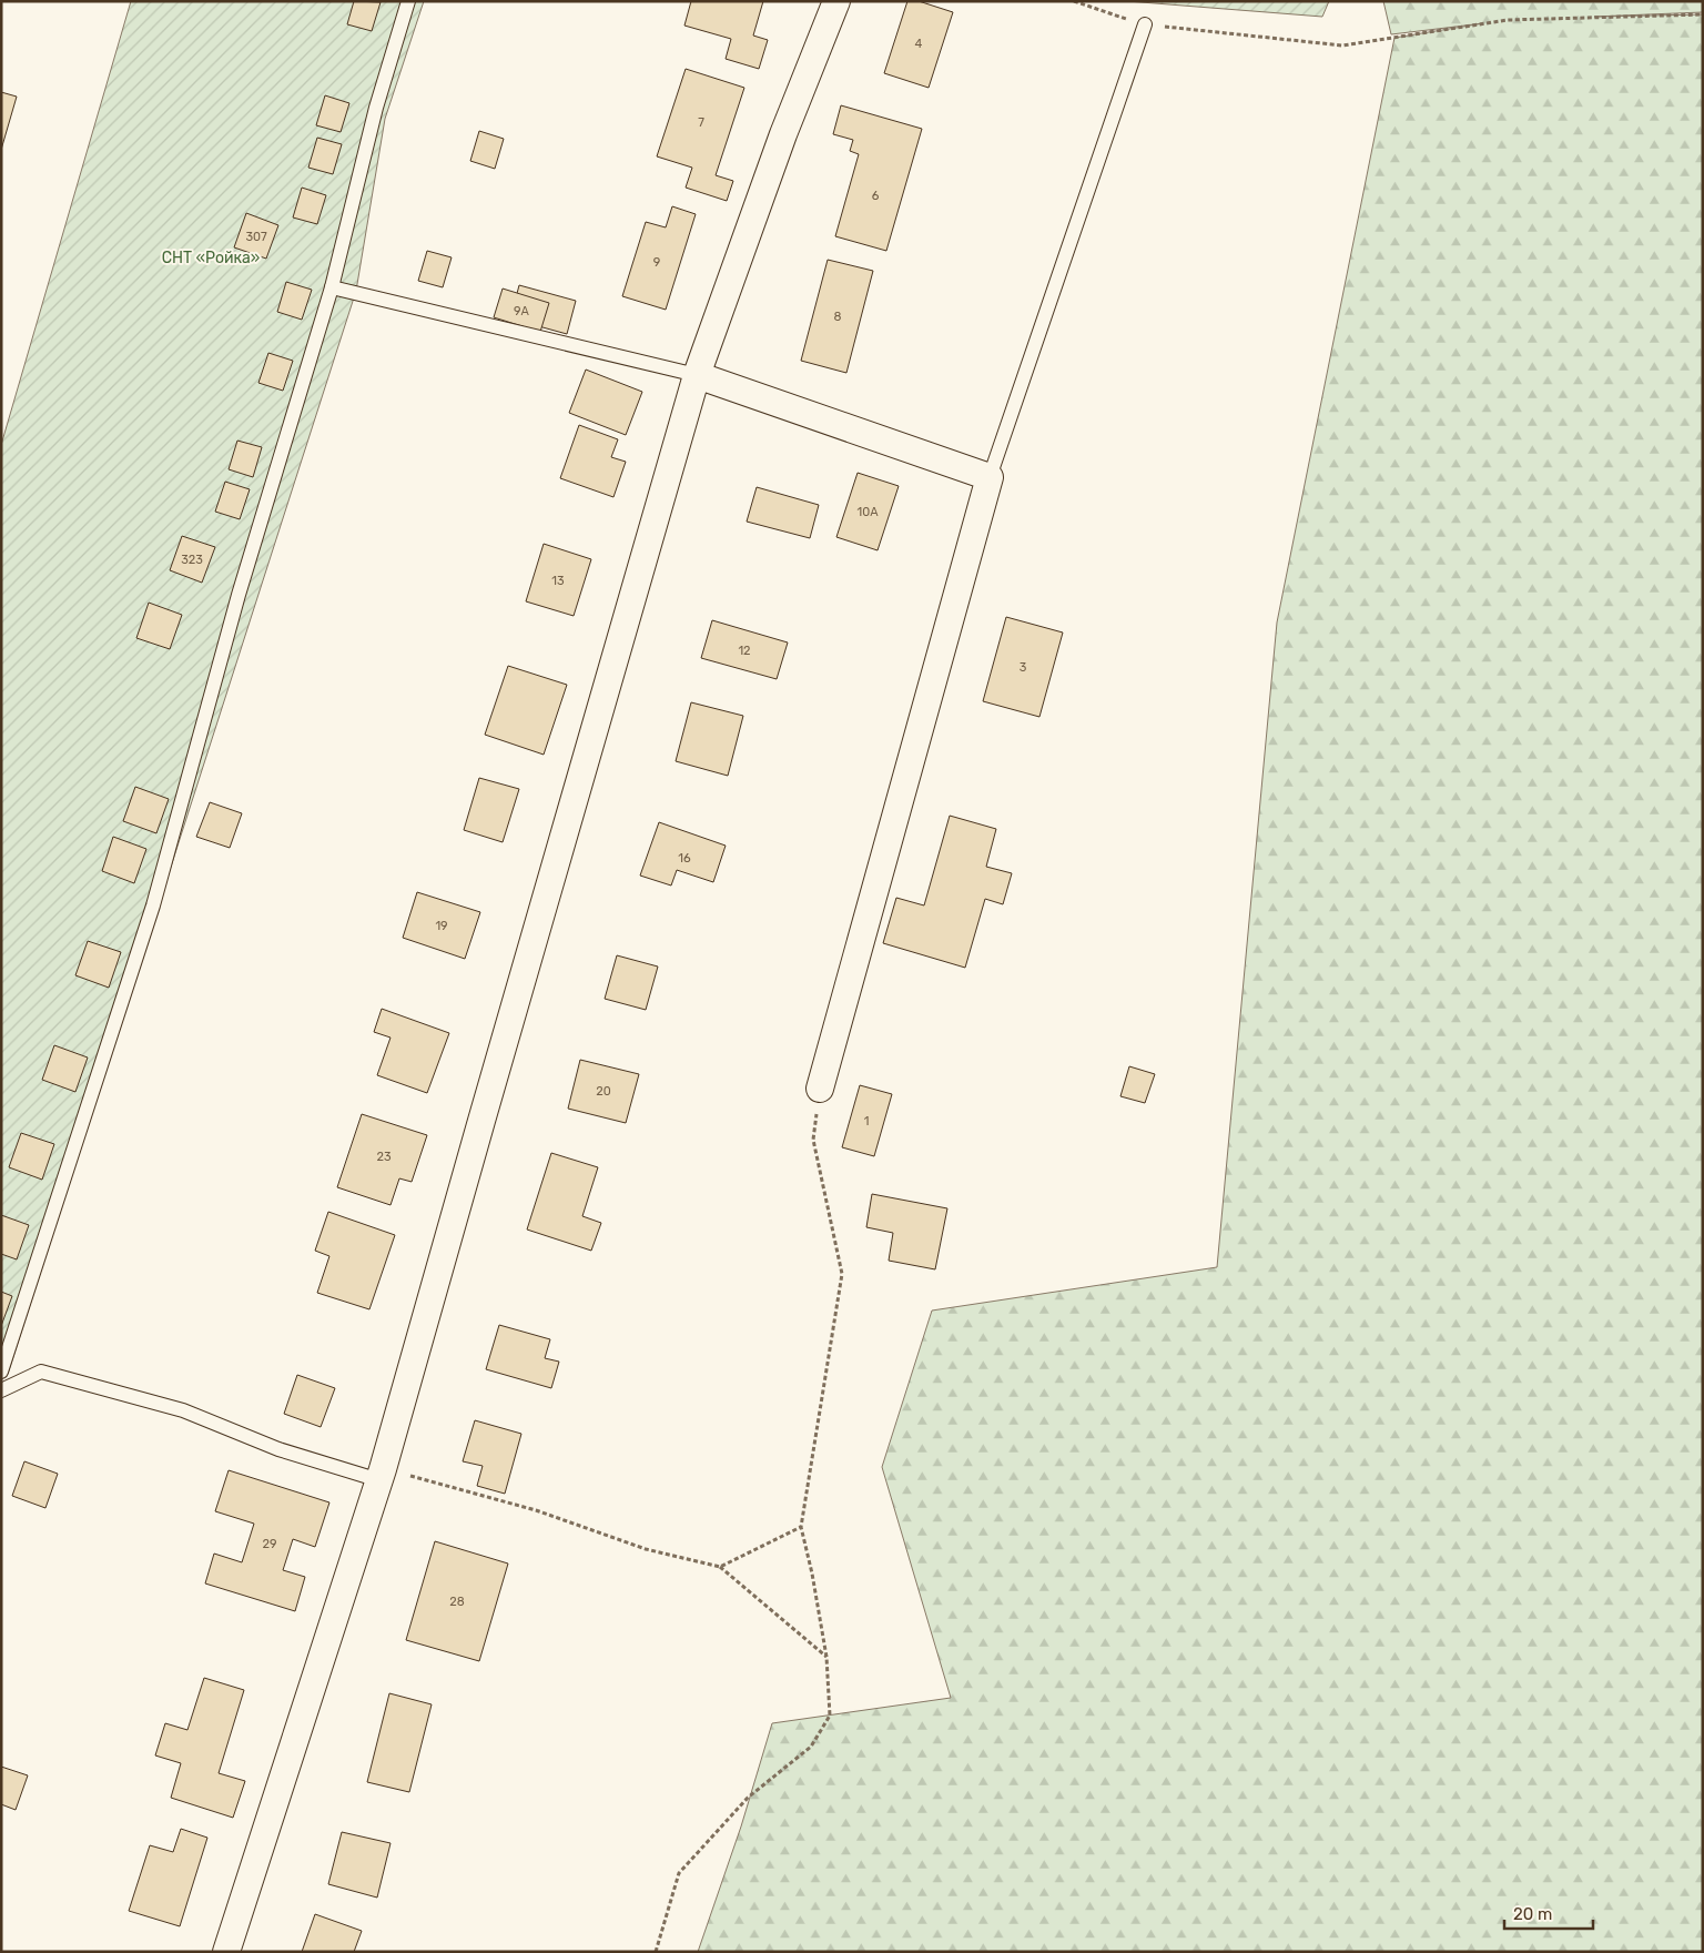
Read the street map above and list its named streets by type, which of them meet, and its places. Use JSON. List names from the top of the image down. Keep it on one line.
{"parks":["СНТ «Ройка»"],"house_numbers":["4","7","6","307","9","9А","8","10А","323","13","12","3","16","19","20","1","23","29","28"],"scale_bar":"20 m"}
